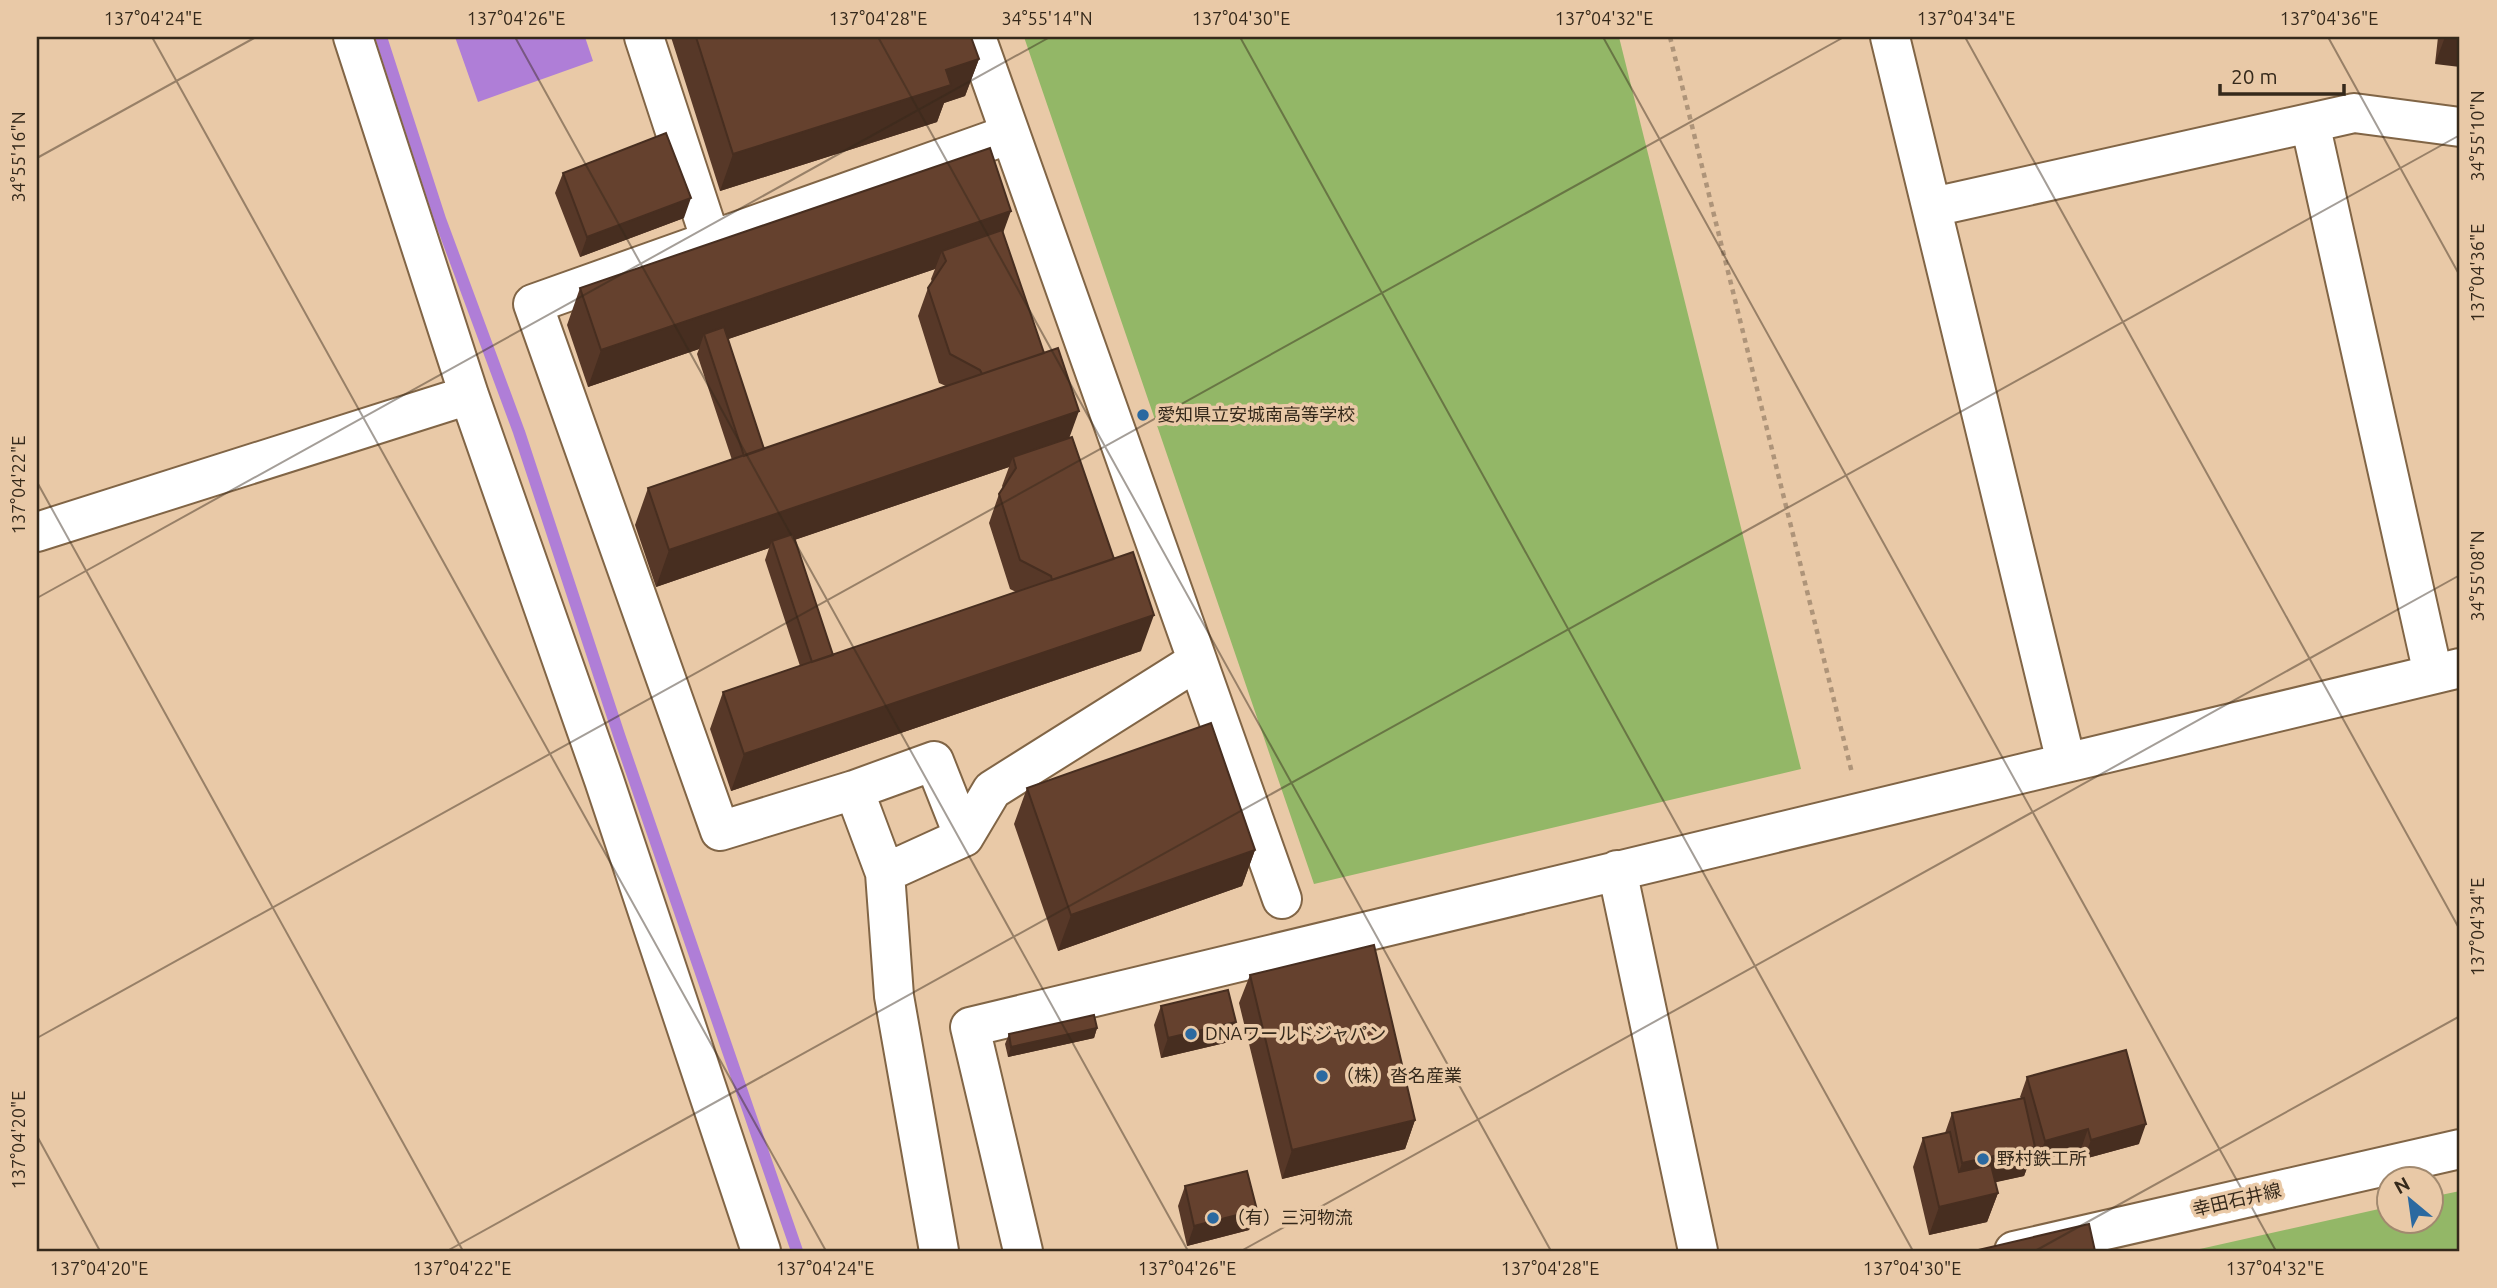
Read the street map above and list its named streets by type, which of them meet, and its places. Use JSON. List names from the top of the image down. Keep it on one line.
{"streets":{"street":["幸田石井線"]},"places":["愛知県立安城南高等学校","DNAワールドジャパン","（株）沓名産業","野村鉄工所","（有）三河物流"],"scale_bar":"20 m","north":"top left","coordinates":["137°04'24\"E","137°04'26\"E","137°04'28\"E","34°55'14\"N","137°04'30\"E","137°04'32\"E","137°04'34\"E","137°04'36\"E","34°55'10\"N","34°55'16\"N","137°04'22\"E","34°55'08\"N","137°04'20\"E"]}
